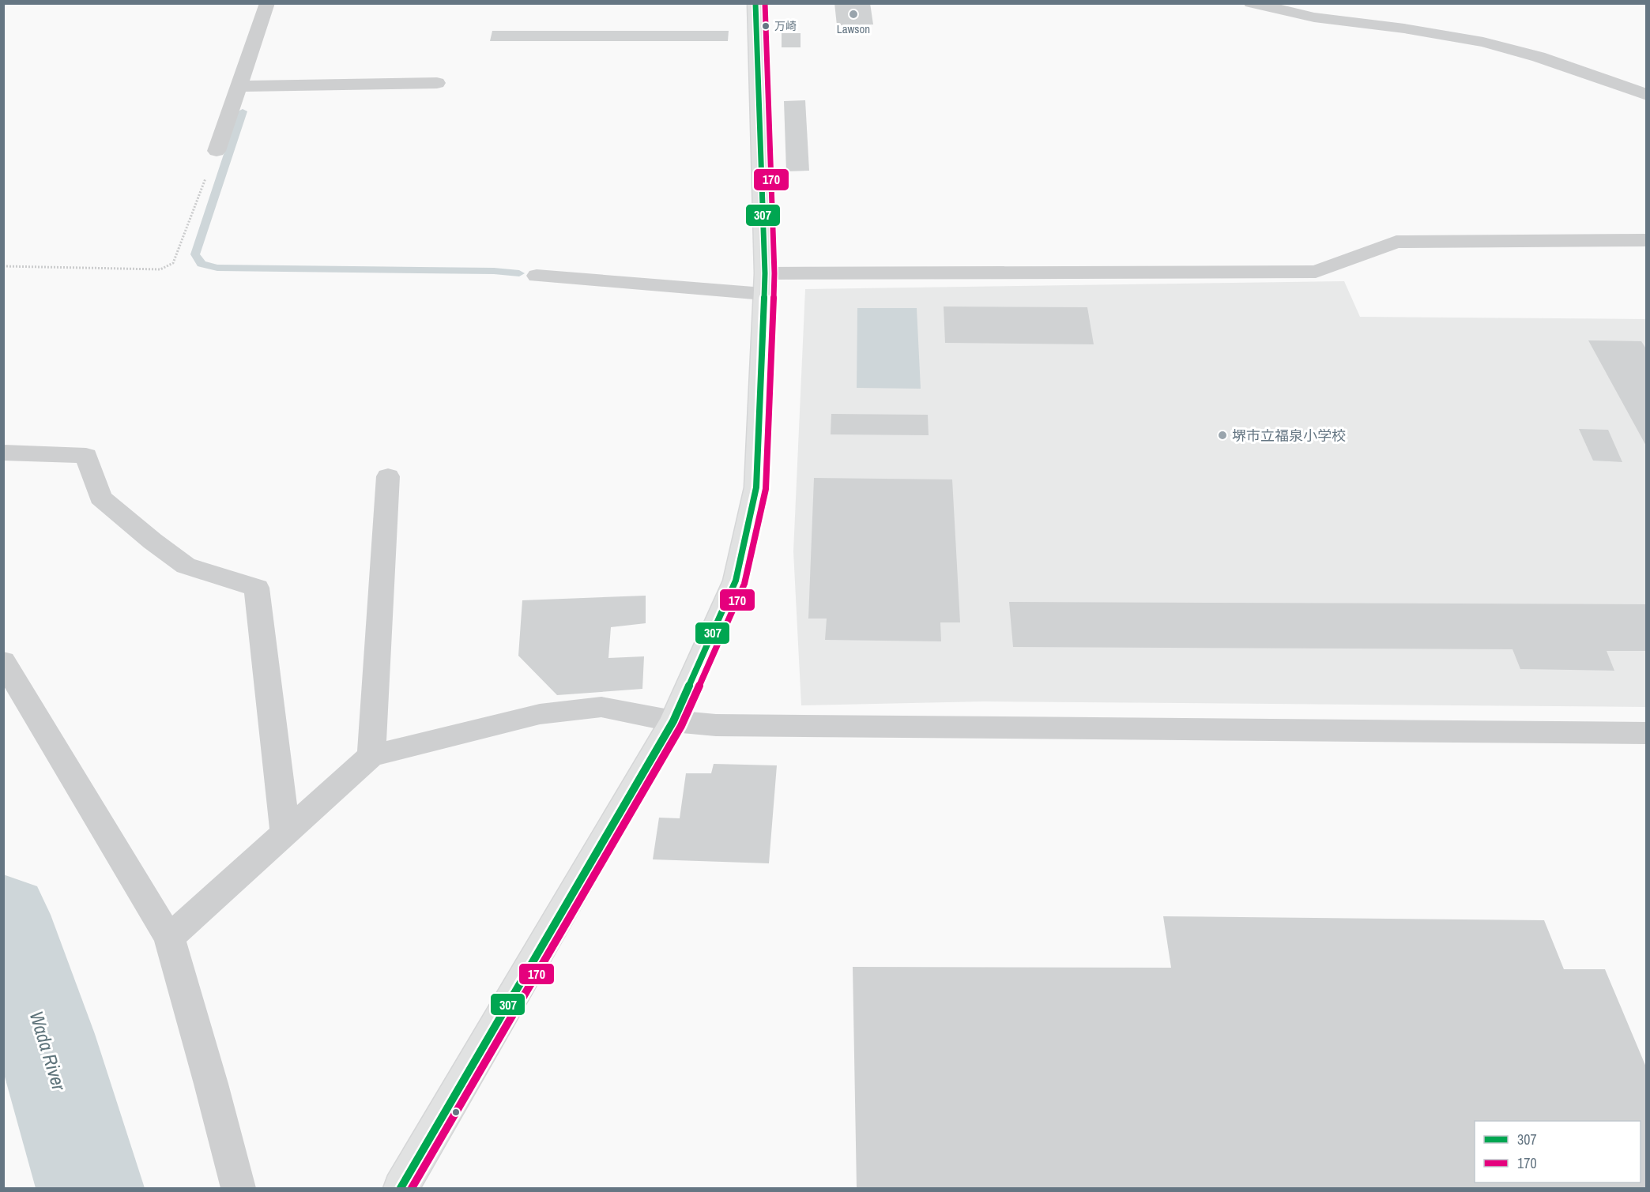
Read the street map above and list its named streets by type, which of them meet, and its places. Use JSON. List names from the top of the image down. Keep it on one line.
{"water":["Wada River"],"places":["Lawson","万崎","堺市立福泉小学校"],"lines":["transit line 307","transit line 170"],"legend":["307","170"]}
